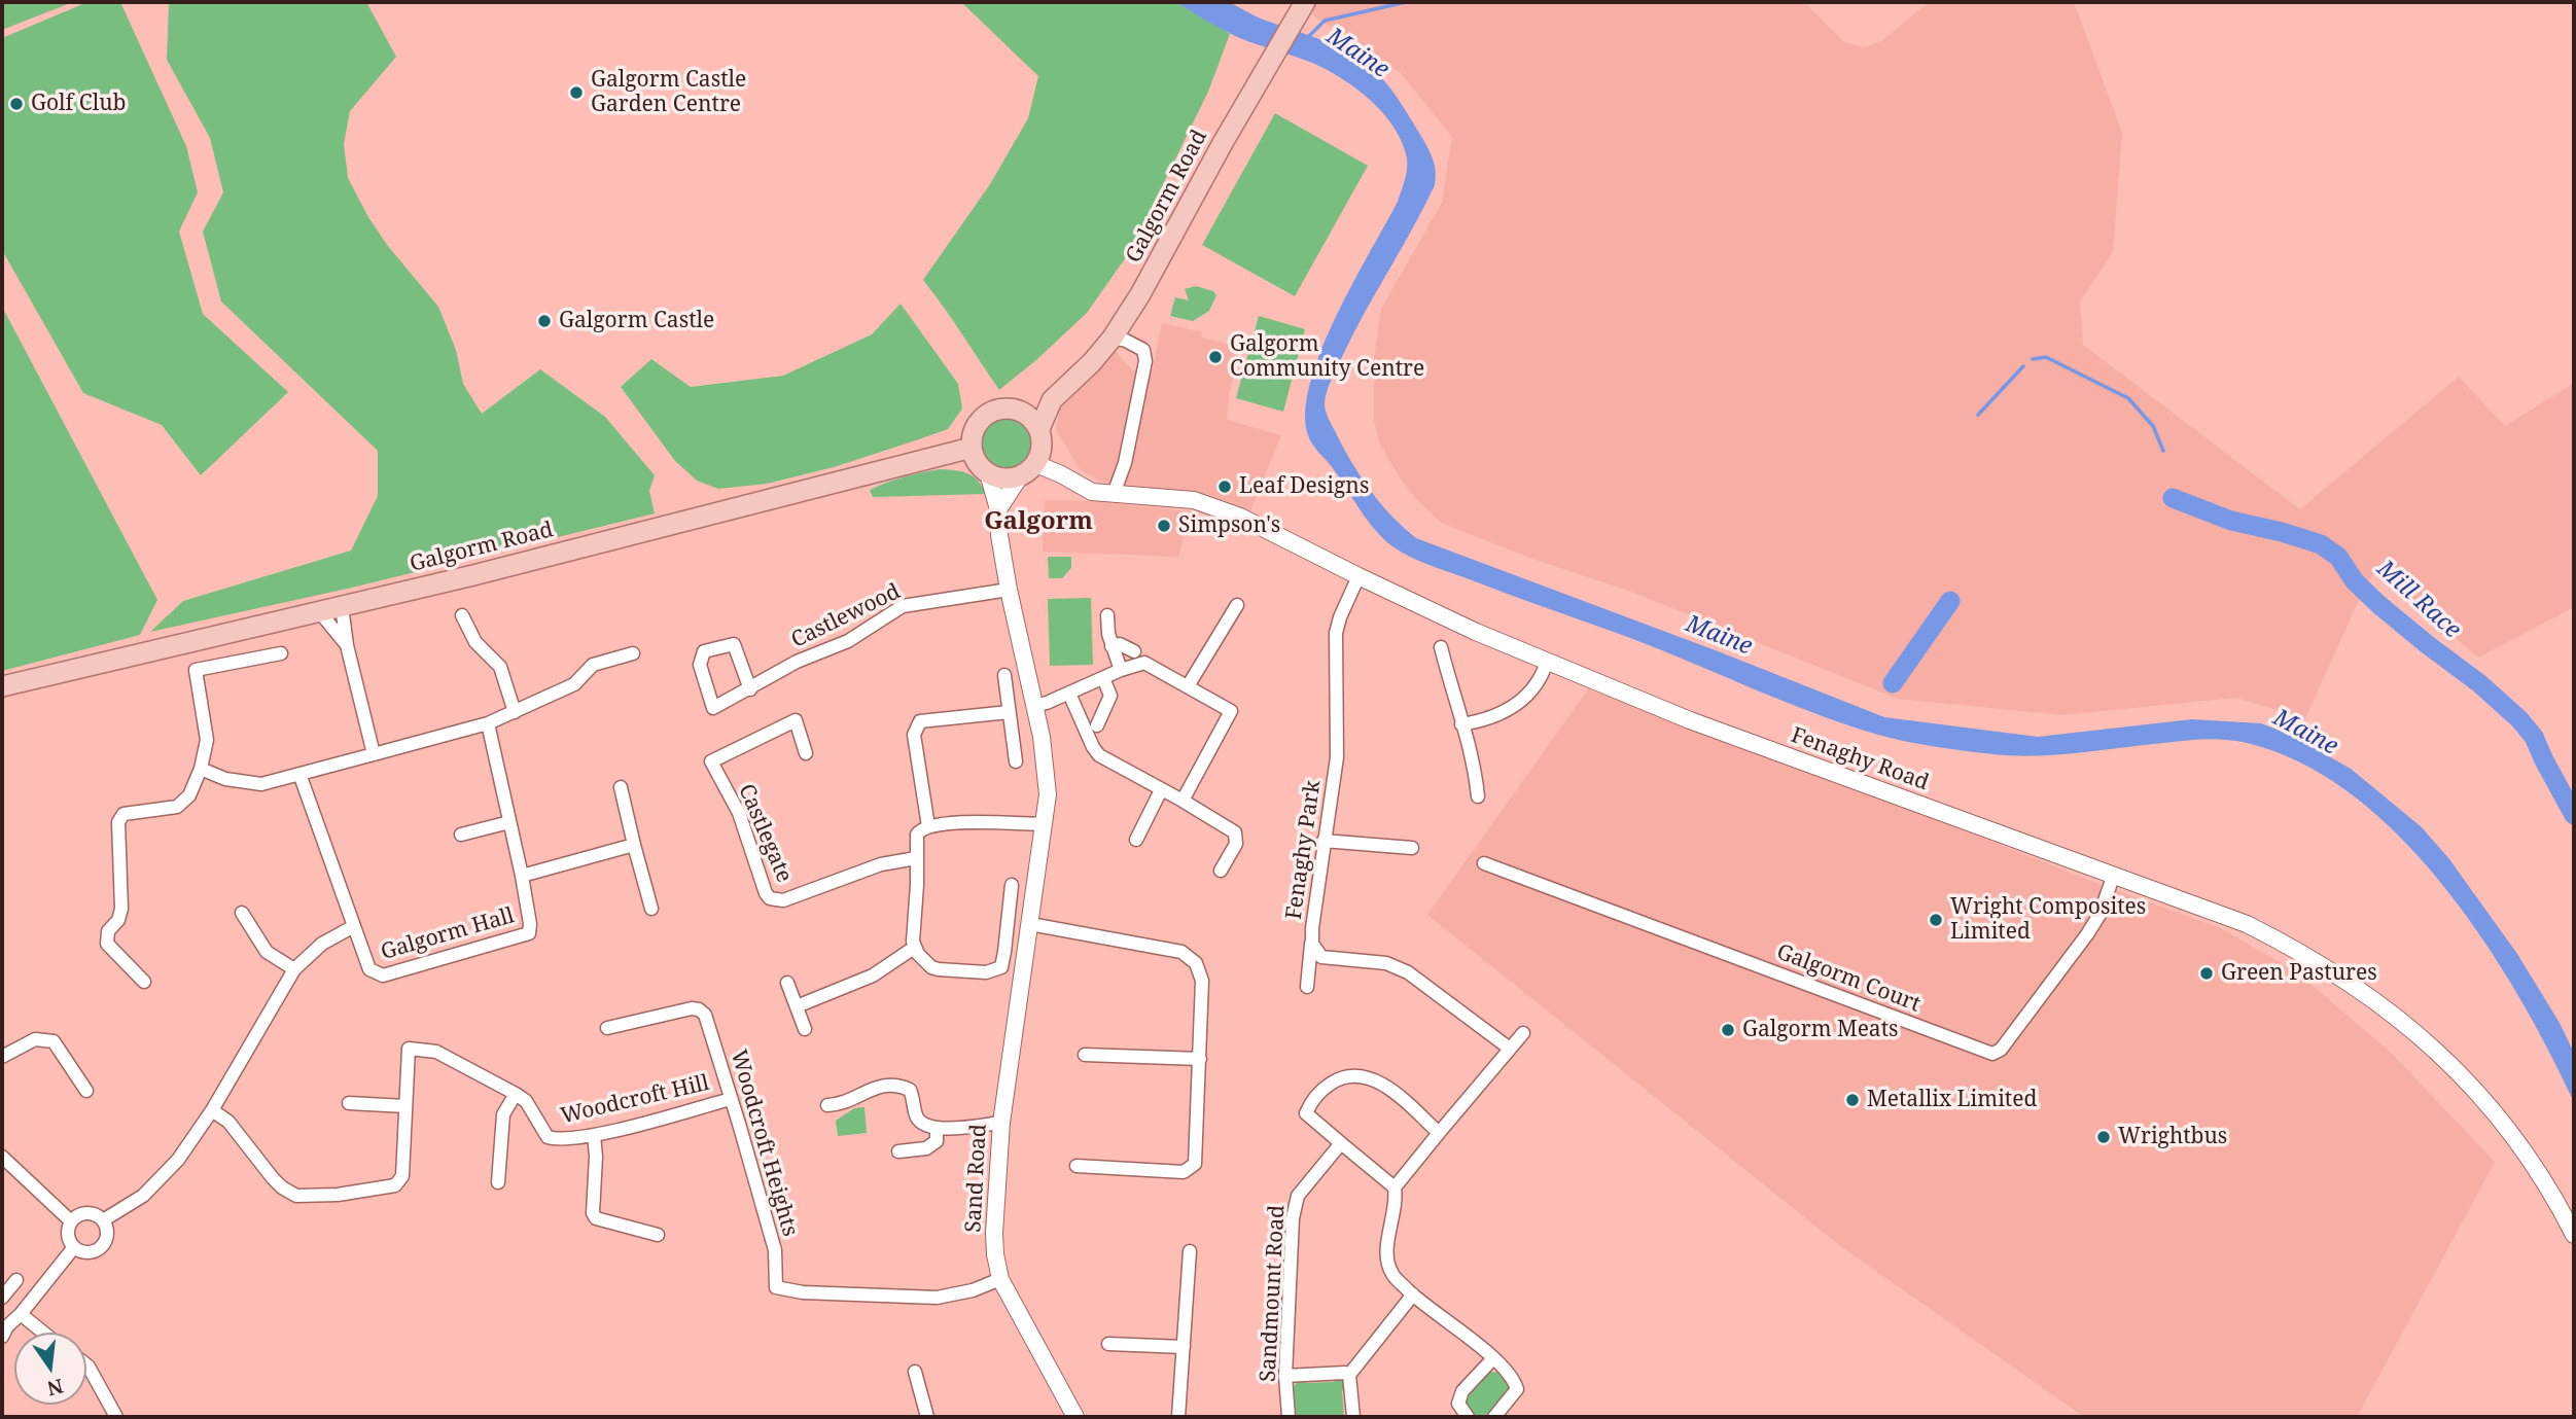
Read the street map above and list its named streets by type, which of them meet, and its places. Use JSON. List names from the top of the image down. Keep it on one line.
{"streets":{"main road":["Galgorm Road"],"street":["Castlewood","Fenaghy Road","Castlegate","Fenaghy Park","Galgorm Hall","Galgorm Court","Woodcroft Hill","Woodcroft Heights","Sand Road","Sandmount Road"]},"crossings":[["Galgorm Road","Fenaghy Road"],["Galgorm Road","Sand Road"],["Castlewood","Sand Road"],["Fenaghy Road","Fenaghy Park"],["Fenaghy Road","Galgorm Court"],["Fenaghy Road","Sand Road"],["Woodcroft Hill","Woodcroft Heights"],["Woodcroft Heights","Sand Road"]],"districts":["Galgorm"],"water":["Maine","Mill Race"],"places":["Galgorm Castle Garden Centre","Golf Club","Galgorm Castle","Galgorm Community Centre","Leaf Designs","Simpson's","Wright Composites Limited","Green Pastures","Galgorm Meats","Metallix Limited","Wrightbus"],"north":"bottom"}
